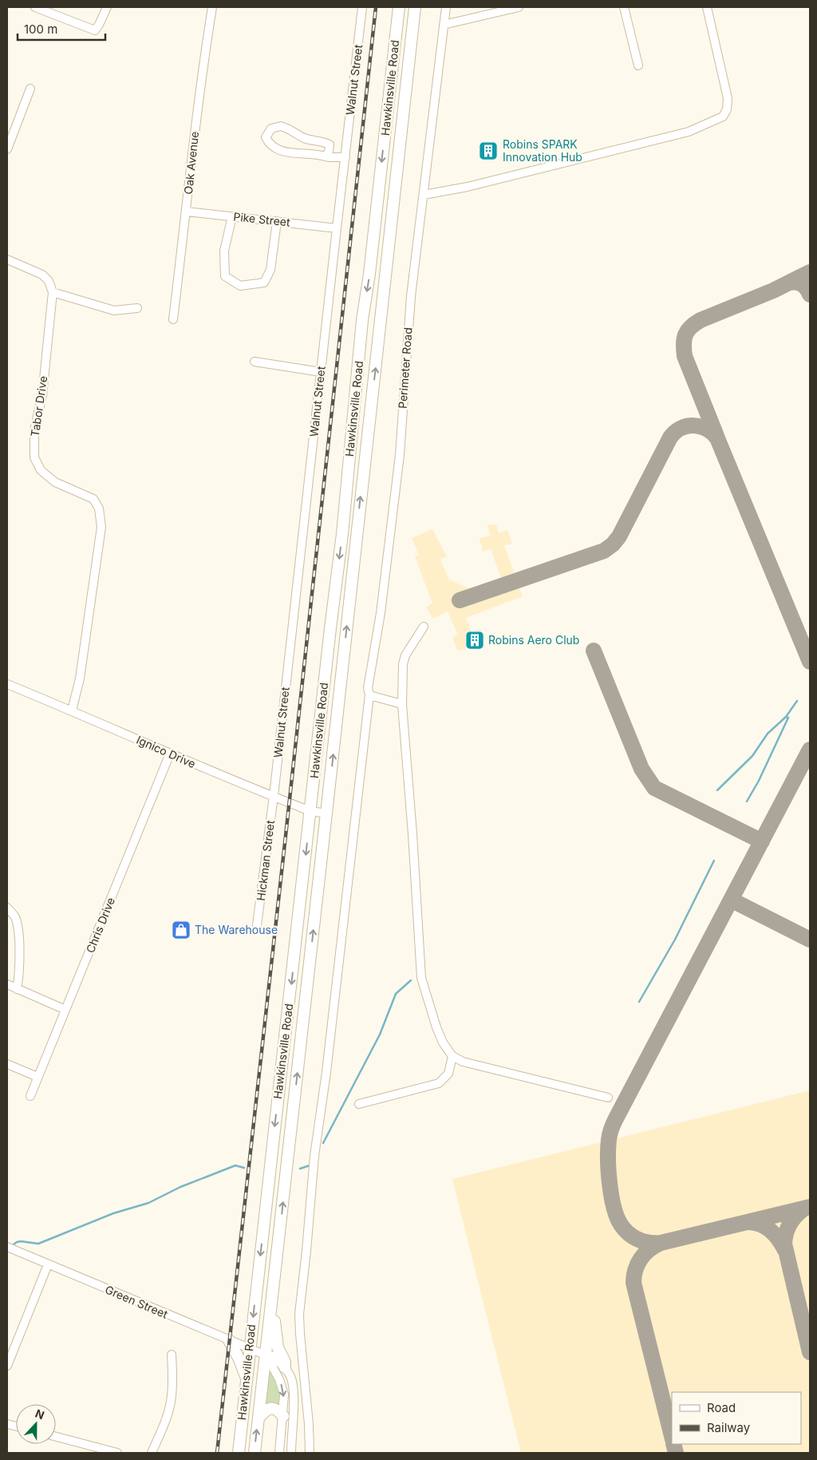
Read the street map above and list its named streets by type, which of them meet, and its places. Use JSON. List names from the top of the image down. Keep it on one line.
{"streets":{"main road":["Hawkinsville Road"],"street":["Walnut Street","Oak Avenue","Pike Street","Perimeter Road","Tabor Drive","Ignico Drive","Hickman Street","Chris Drive","Green Street"]},"crossings":[["Walnut Street","Pike Street"],["Walnut Street","Ignico Drive"],["Walnut Street","Hickman Street"],["Hawkinsville Road","Ignico Drive"],["Hawkinsville Road","Green Street"],["Oak Avenue","Pike Street"],["Tabor Drive","Ignico Drive"],["Ignico Drive","Hickman Street"],["Ignico Drive","Chris Drive"]],"places":{"building":["Robins SPARK Innovation Hub","Robins Aero Club"],"shop":["The Warehouse"]},"legend":["Road","Railway"],"scale_bar":"100 m","north":"top"}
